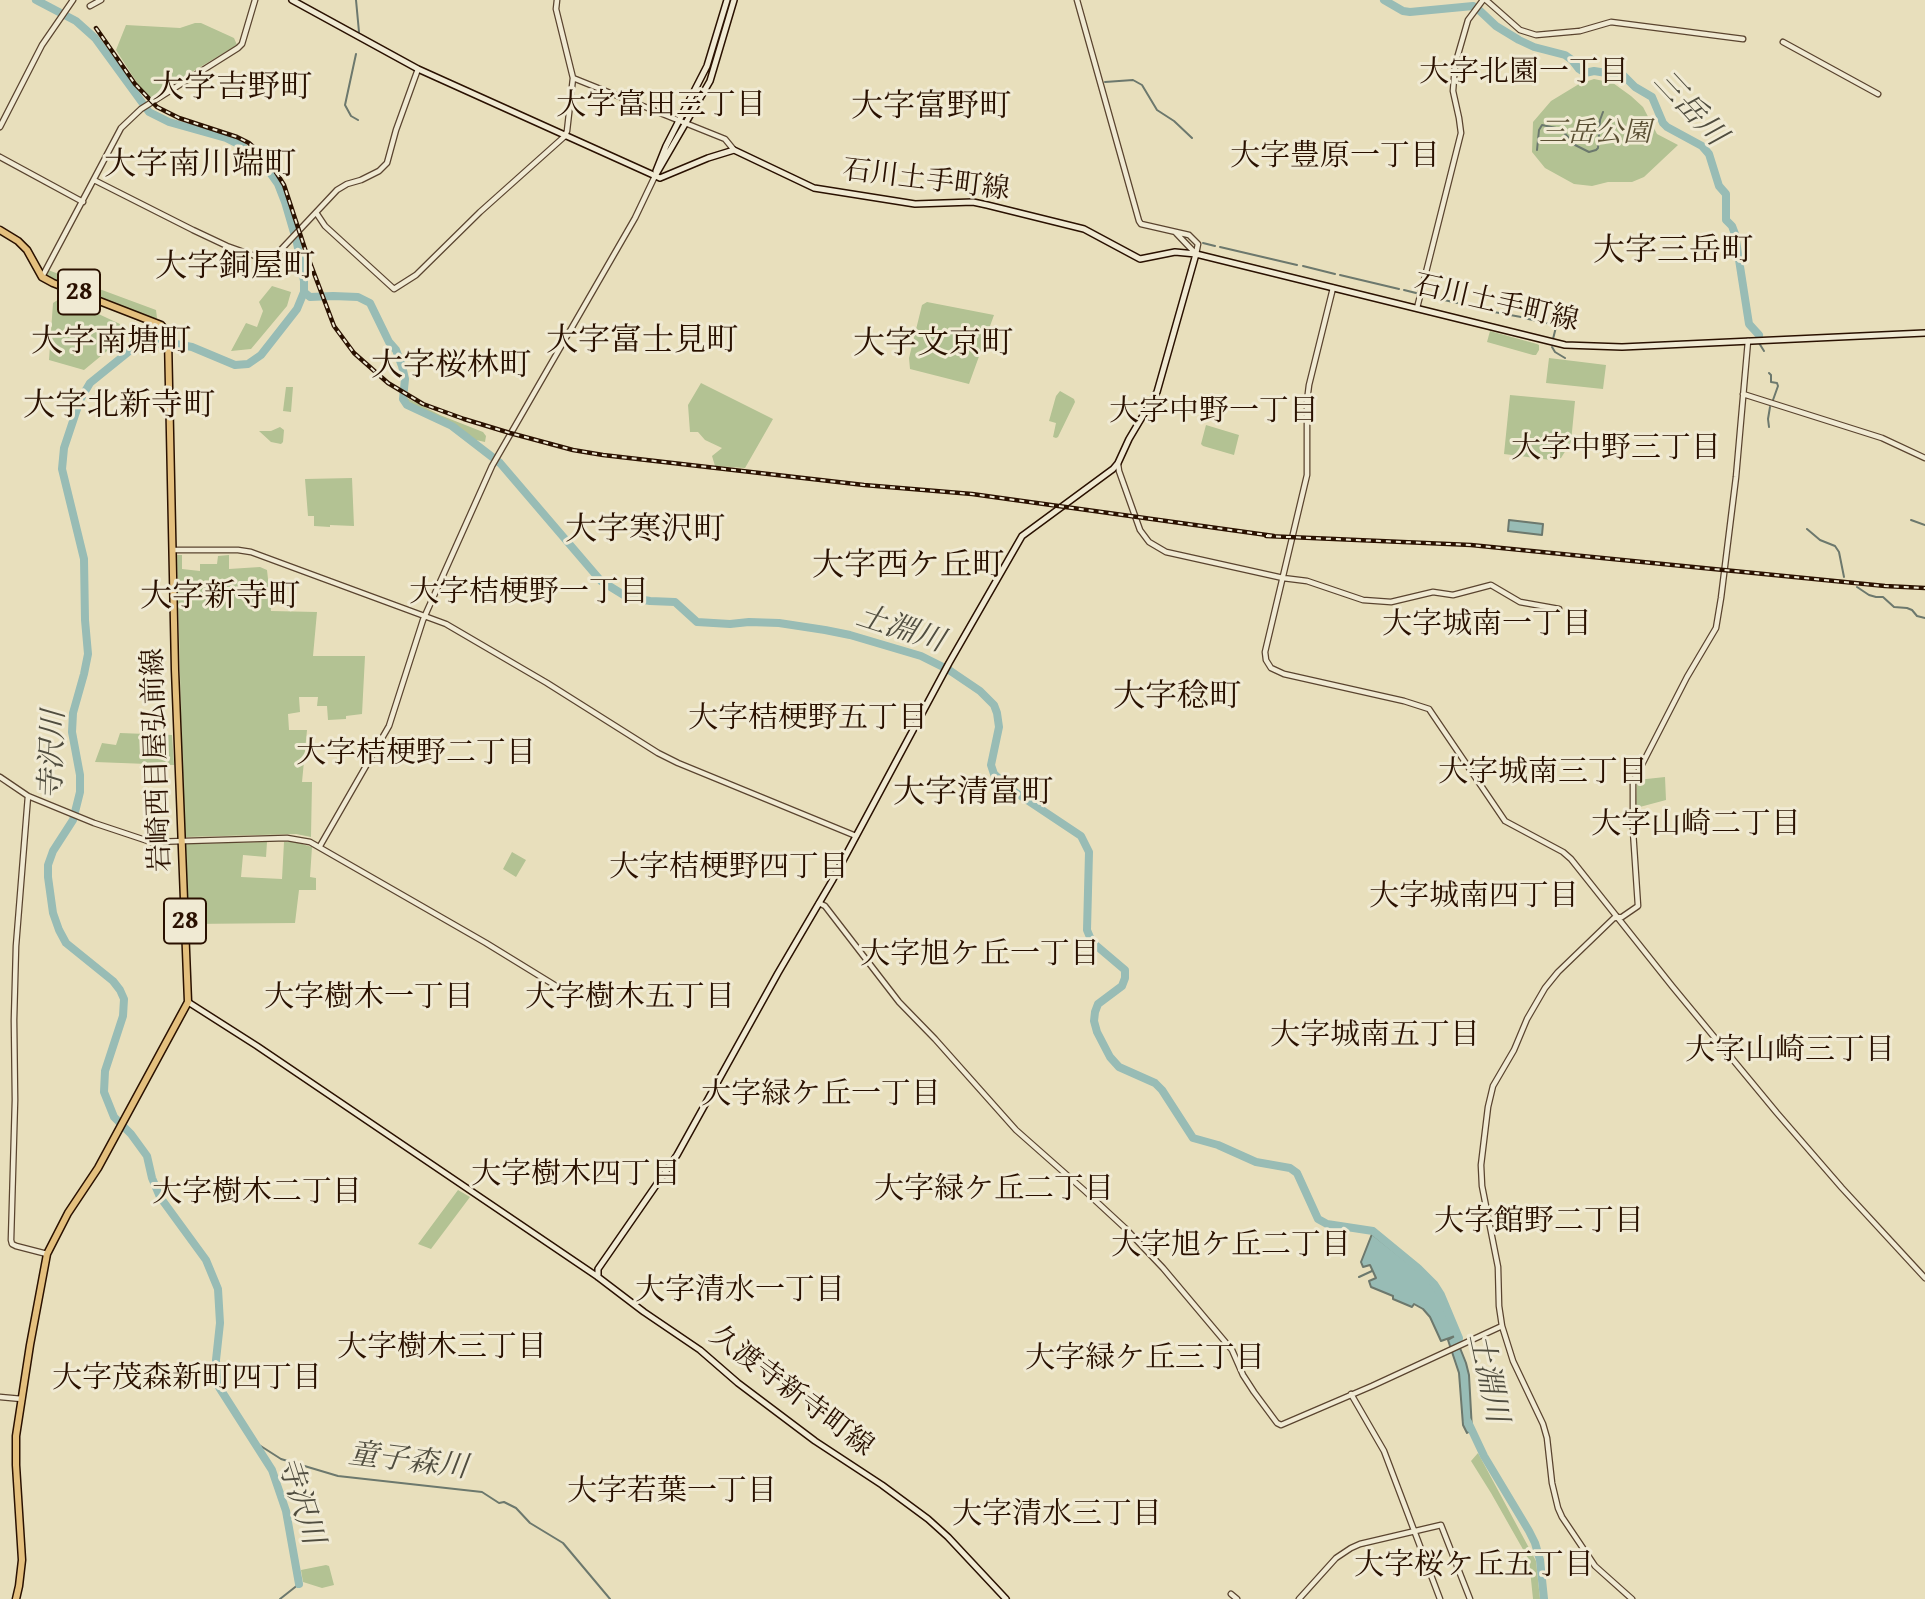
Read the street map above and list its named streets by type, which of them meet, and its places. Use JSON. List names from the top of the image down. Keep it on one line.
{"streets":{"main road":["石川土手町線","28","岩崎西目屋弘前線","久渡寺新寺町線"]},"crossings":[["28","岩崎西目屋弘前線"],["岩崎西目屋弘前線","久渡寺新寺町線"]],"districts":["大字北園一丁目","大字吉野町","大字富田三丁目","大字富野町","大字豊原一丁目","大字南川端町","大字三岳町","大字銅屋町","大字富士見町","大字南塘町","大字文京町","大字桜林町","大字北新寺町","大字中野一丁目","大字中野三丁目","大字寒沢町","大字西ケ丘町","大字桔梗野一丁目","大字新寺町","大字城南一丁目","大字稔町","大字桔梗野五丁目","大字桔梗野二丁目","大字城南三丁目","大字清富町","大字山崎二丁目","大字桔梗野四丁目","大字城南四丁目","大字旭ケ丘一丁目","大字樹木一丁目","大字樹木五丁目","大字城南五丁目","大字山崎三丁目","大字緑ケ丘一丁目","大字樹木四丁目","大字緑ケ丘二丁目","大字樹木二丁目","大字館野二丁目","大字旭ケ丘二丁目","大字清水一丁目","大字樹木三丁目","大字緑ケ丘三丁目","大字茂森新町四丁目","大字若葉一丁目","大字清水三丁目","大字桜ケ丘五丁目"],"water":["三岳川","土淵川","寺沢川","童子森川"],"parks":["三岳公園"]}
